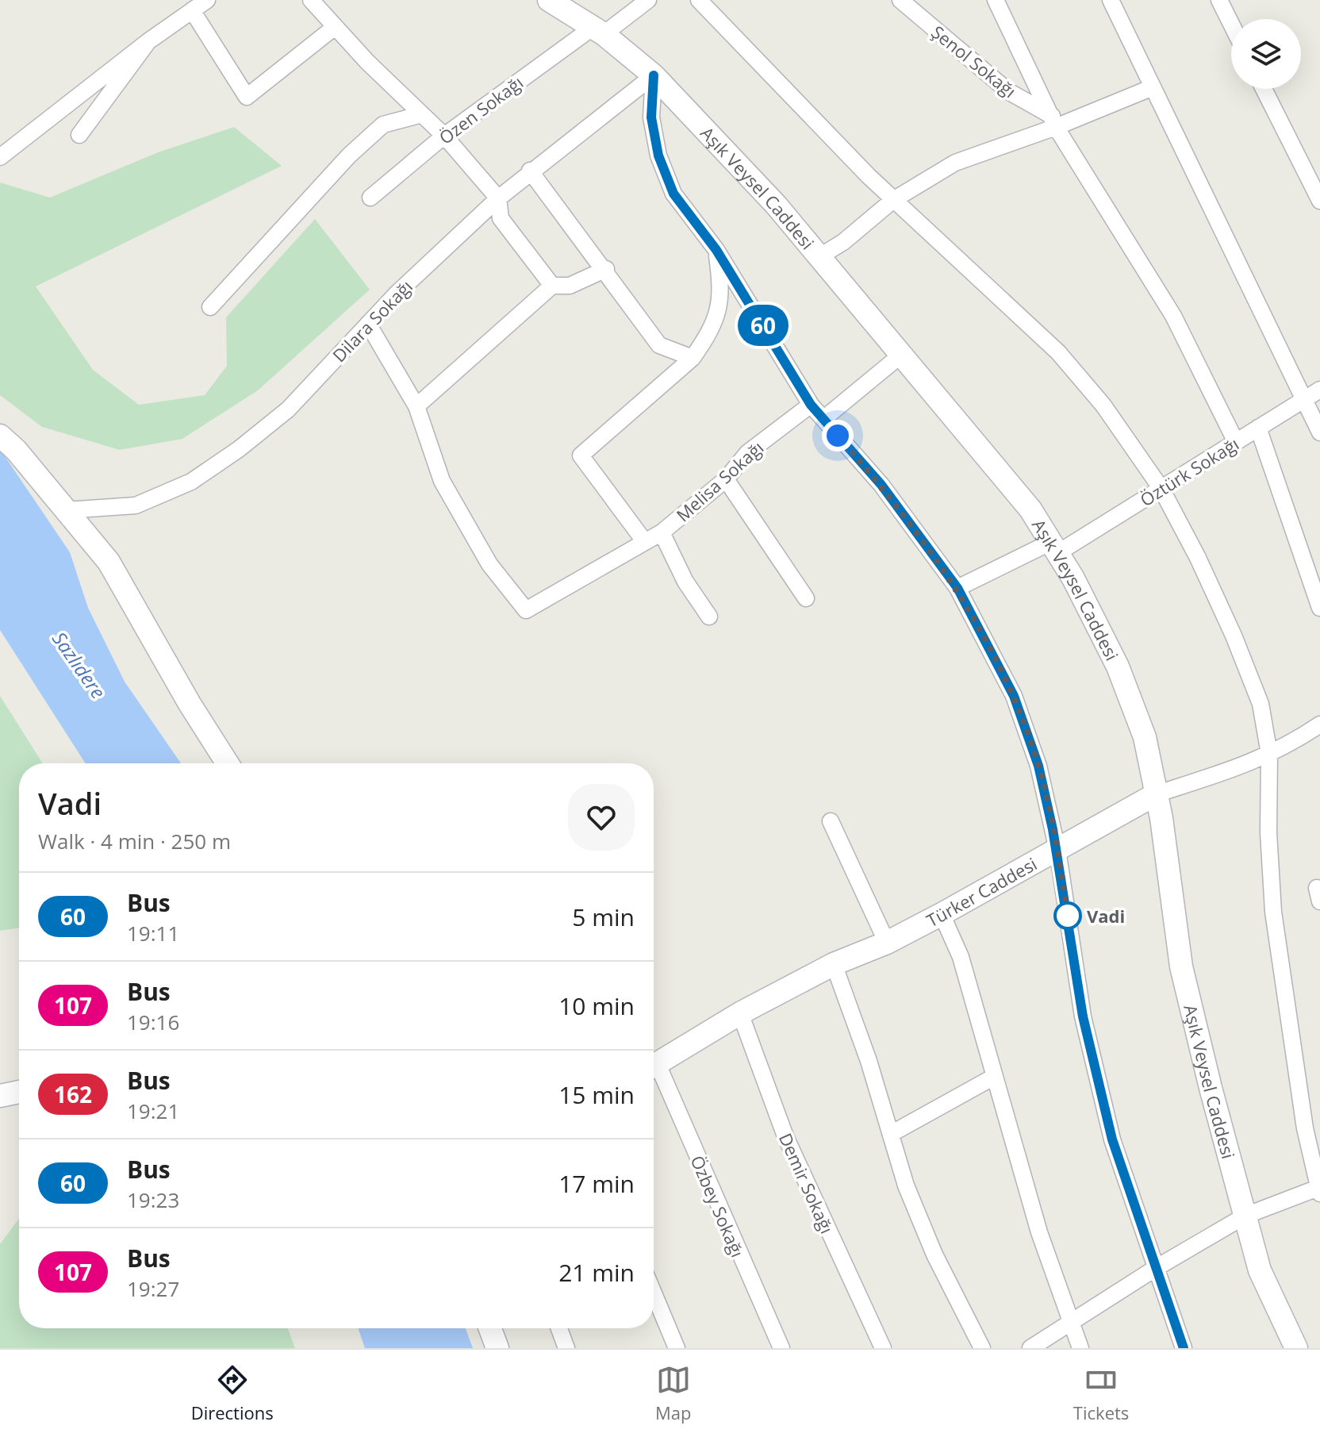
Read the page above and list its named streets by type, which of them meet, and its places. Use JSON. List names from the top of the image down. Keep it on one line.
{"streets":{"street":["Şenol Sokağı","Özen Sokağı","Aşık Veysel Caddesi","Dilara Sokağı","Öztürk Sokağı","Melisa Sokağı","Türker Caddesi","Demir Sokağı","Özbey Sokağı"]},"crossings":[["Özen Sokağı","Aşık Veysel Caddesi"],["Aşık Veysel Caddesi","Dilara Sokağı"],["Aşık Veysel Caddesi","Öztürk Sokağı"],["Aşık Veysel Caddesi","Türker Caddesi"],["Türker Caddesi","Demir Sokağı"]],"water":["Sazlıdere"],"places":["Vadi"],"lines":["bus line 60"],"page":{"on_map":"60","heading":["Vadi","Walk · 4 min · 250 m"],"list":[{"mark":"60","name":"Bus","note":"19:11","value":"5 min"},{"mark":"107","name":"Bus","note":"19:16","value":"10 min"},{"mark":"162","name":"Bus","note":"19:21","value":"15 min"},{"mark":"60","name":"Bus","note":"19:23","value":"17 min"},{"mark":"107","name":"Bus","note":"19:27","value":"21 min"}],"tabs":["Directions","Map","Tickets"]}}
